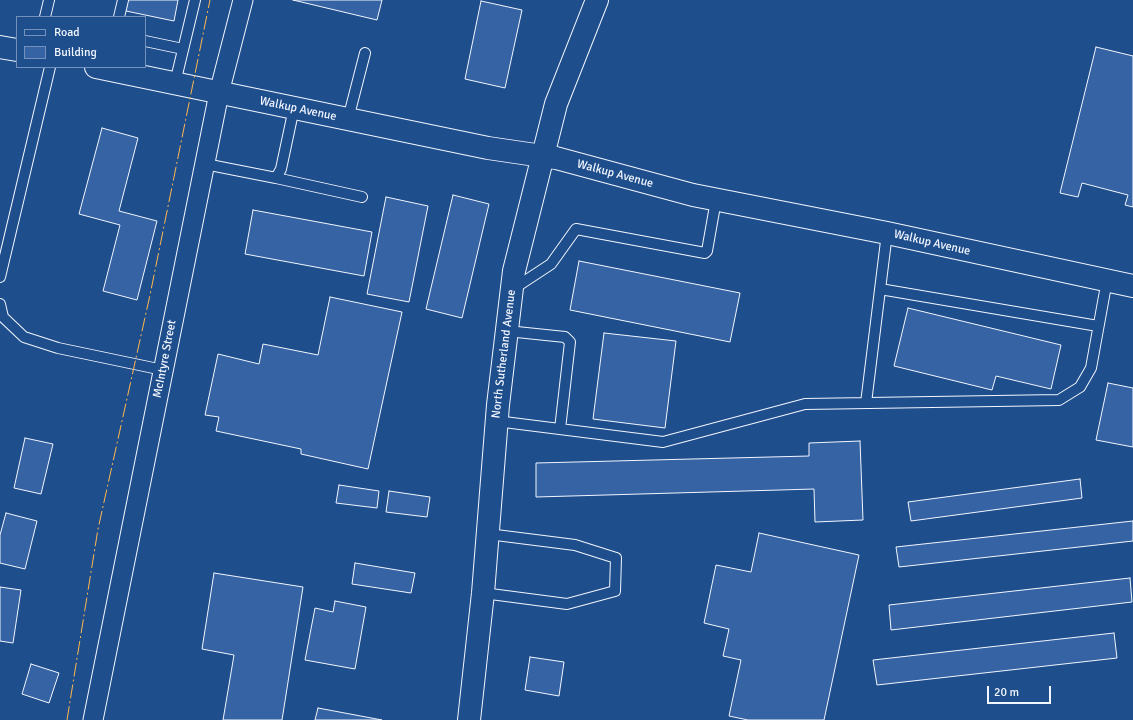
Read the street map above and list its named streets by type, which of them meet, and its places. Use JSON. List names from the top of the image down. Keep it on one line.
{"streets":{"street":["Walkup Avenue","North Sutherland Avenue","McIntyre Street"]},"crossings":[["Walkup Avenue","North Sutherland Avenue"],["Walkup Avenue","McIntyre Street"]],"legend":["Road","Building"],"scale_bar":"20 m"}
